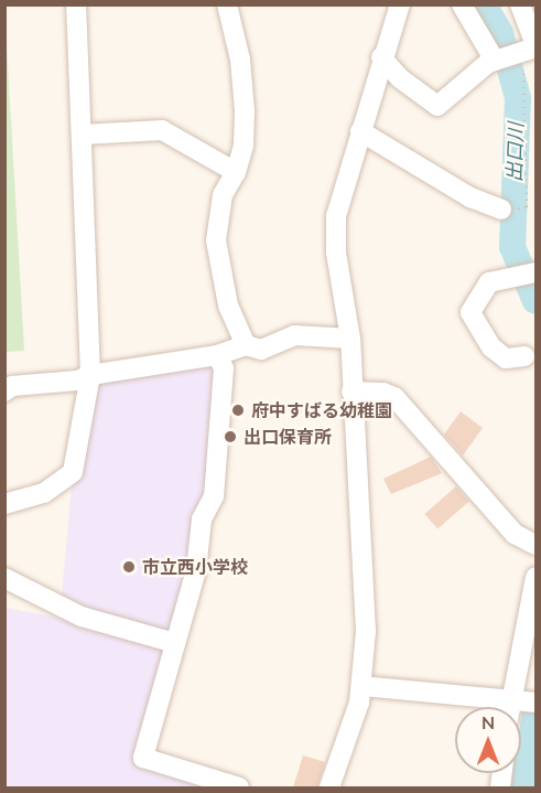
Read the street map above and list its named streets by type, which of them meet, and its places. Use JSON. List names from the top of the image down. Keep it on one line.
{"water":["出口川"],"places":["府中すばる幼稚園","出口保育所","市立西小学校"],"north":"top"}
